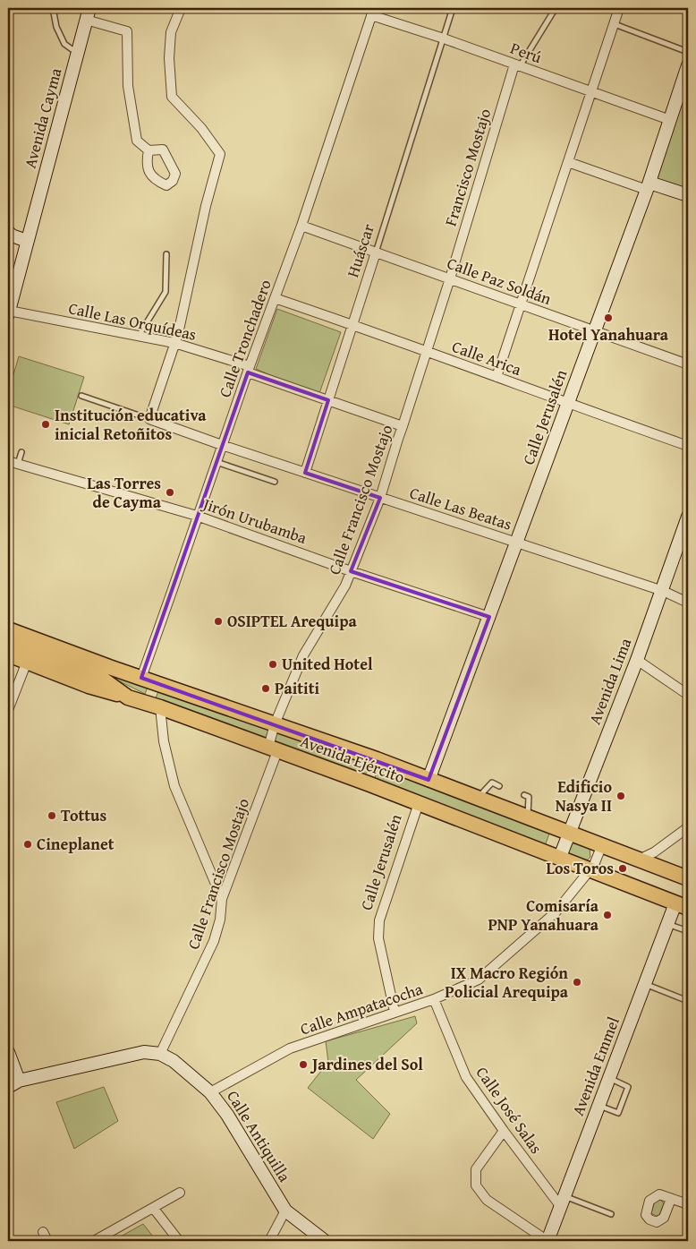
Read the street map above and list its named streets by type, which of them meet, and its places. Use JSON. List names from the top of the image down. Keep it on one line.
{"streets":{"main road":["Avenida Ejército"],"street":["Perú","Avenida Cayma","Francisco Mostajo","Huáscar","Calle Paz Soldán","Calle Las Orquídeas","Calle Tronchadero","Calle Arica","Calle Jerusalén","Calle Francisco Mostajo","Calle Las Beatas","Jirón Urubamba","Avenida Lima","Calle Ampatacocha","Avenida Emmel","Calle José Salas","Calle Antiquilla"]},"crossings":[["Perú","Francisco Mostajo"],["Perú","Huáscar"],["Perú","Calle Tronchadero"],["Perú","Calle Jerusalén"],["Avenida Cayma","Calle Las Orquídeas"],["Francisco Mostajo","Calle Paz Soldán"],["Francisco Mostajo","Calle Francisco Mostajo"],["Huáscar","Calle Paz Soldán"],["Huáscar","Calle Las Orquídeas"],["Huáscar","Calle Arica"],["Huáscar","Calle Las Beatas"],["Calle Paz Soldán","Calle Tronchadero"],["Calle Paz Soldán","Calle Jerusalén"],["Calle Paz Soldán","Calle Francisco Mostajo"],["Calle Las Orquídeas","Calle Tronchadero"],["Calle Las Orquídeas","Calle Francisco Mostajo"],["Calle Tronchadero","Calle Arica"],["Calle Tronchadero","Calle Las Beatas"],["Calle Tronchadero","Jirón Urubamba"],["Calle Tronchadero","Avenida Ejército"],["Calle Arica","Calle Jerusalén"],["Calle Arica","Calle Francisco Mostajo"],["Calle Jerusalén","Calle Las Beatas"],["Calle Jerusalén","Jirón Urubamba"],["Calle Jerusalén","Avenida Ejército"],["Calle Jerusalén","Calle Ampatacocha"],["Calle Francisco Mostajo","Calle Las Beatas"],["Calle Francisco Mostajo","Jirón Urubamba"],["Calle Francisco Mostajo","Avenida Ejército"],["Calle Francisco Mostajo","Calle Antiquilla"],["Calle Las Beatas","Avenida Lima"],["Avenida Lima","Avenida Ejército"],["Avenida Ejército","Calle Ampatacocha"],["Avenida Ejército","Avenida Emmel"],["Calle Ampatacocha","Calle José Salas"],["Calle Ampatacocha","Calle Antiquilla"],["Avenida Emmel","Calle José Salas"]],"places":["Hotel Yanahuara","Institución educativa inicial Retoñitos","Las Torres de Cayma","OSIPTEL Arequipa","United Hotel","Paititi","Edificio Nasya II","Tottus","Cineplanet","Los Toros","Comisaría PNP Yanahuara","IX Macro Región Policial Arequipa","Jardines del Sol"]}
